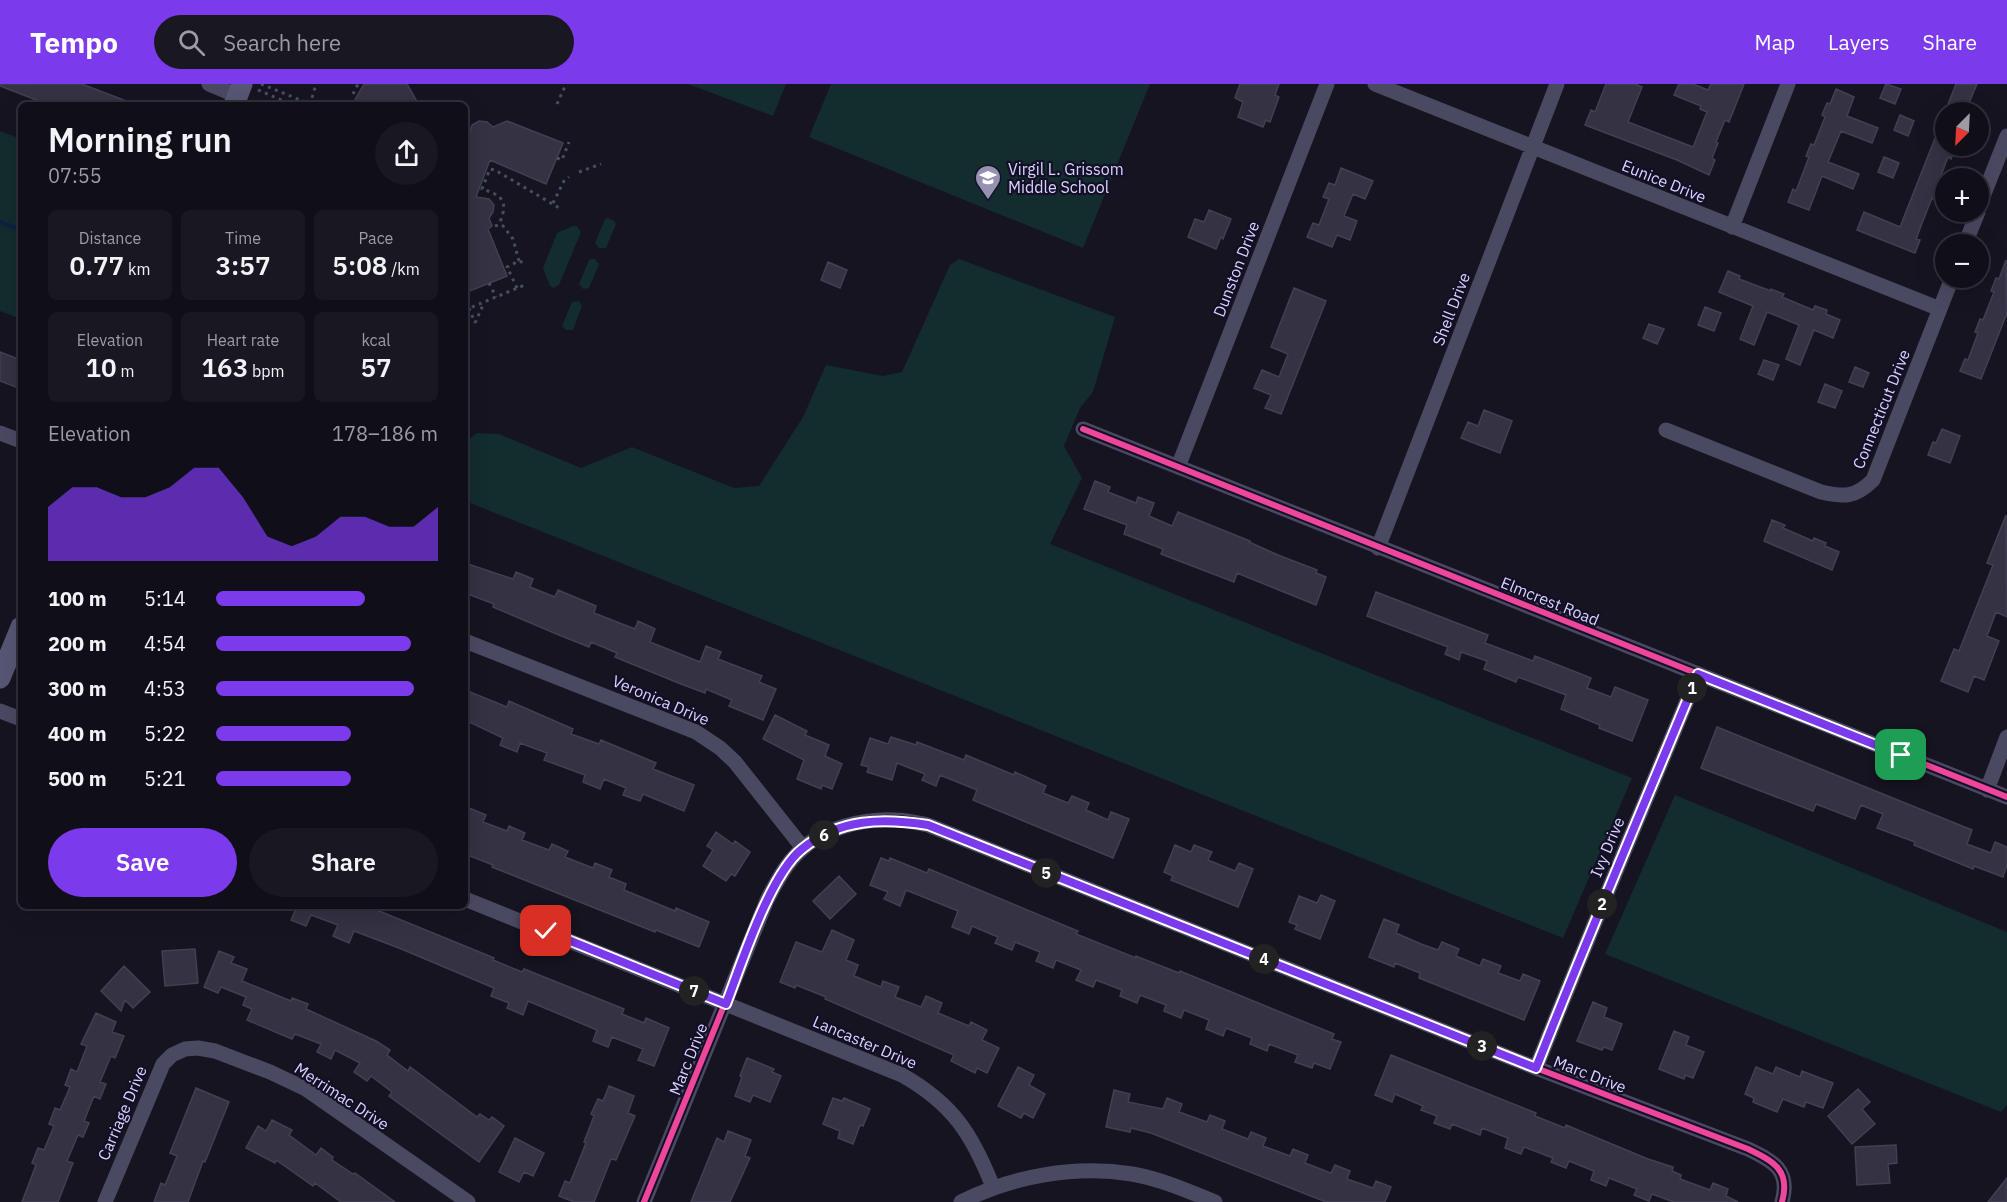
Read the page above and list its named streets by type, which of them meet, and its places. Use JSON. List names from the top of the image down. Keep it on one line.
{"streets":{"street":["Eunice Drive","Dunston Drive","Shell Drive","Connecticut Drive","Elmcrest Road","Veronica Drive","Ivy Drive","Lancaster Drive","Marc Drive","Merrimac Drive","Carriage Drive"]},"crossings":[["Eunice Drive","Shell Drive"],["Eunice Drive","Connecticut Drive"],["Dunston Drive","Elmcrest Road"],["Shell Drive","Elmcrest Road"],["Elmcrest Road","Ivy Drive"],["Veronica Drive","Marc Drive"],["Ivy Drive","Marc Drive"],["Lancaster Drive","Marc Drive"],["Merrimac Drive","Carriage Drive"]],"places":{"school or university":["Virgil L. Grissom Middle School"]},"north":"bottom left","page":{"header":"Tempo","search":"Search here","nav":["Map","Layers","Share"],"map_buttons":["+","−"],"heading":["Morning run","07:55"],"stats":[["Distance","0.77 km"],["Time","3:57"],["Pace","5:08 /km"],["Elevation","10 m"],["Heart rate","163 bpm"],["kcal","57"]],"chart":["Elevation","178–186 m"],"list":[{"name":"100 m","note":"5:14"},{"name":"200 m","note":"4:54"},{"name":"300 m","note":"4:53"},{"name":"400 m","note":"5:22"},{"name":"500 m","note":"5:21"}],"pins":["1","6","5","2","4","7","3"],"buttons":["Save","Share"]}}
